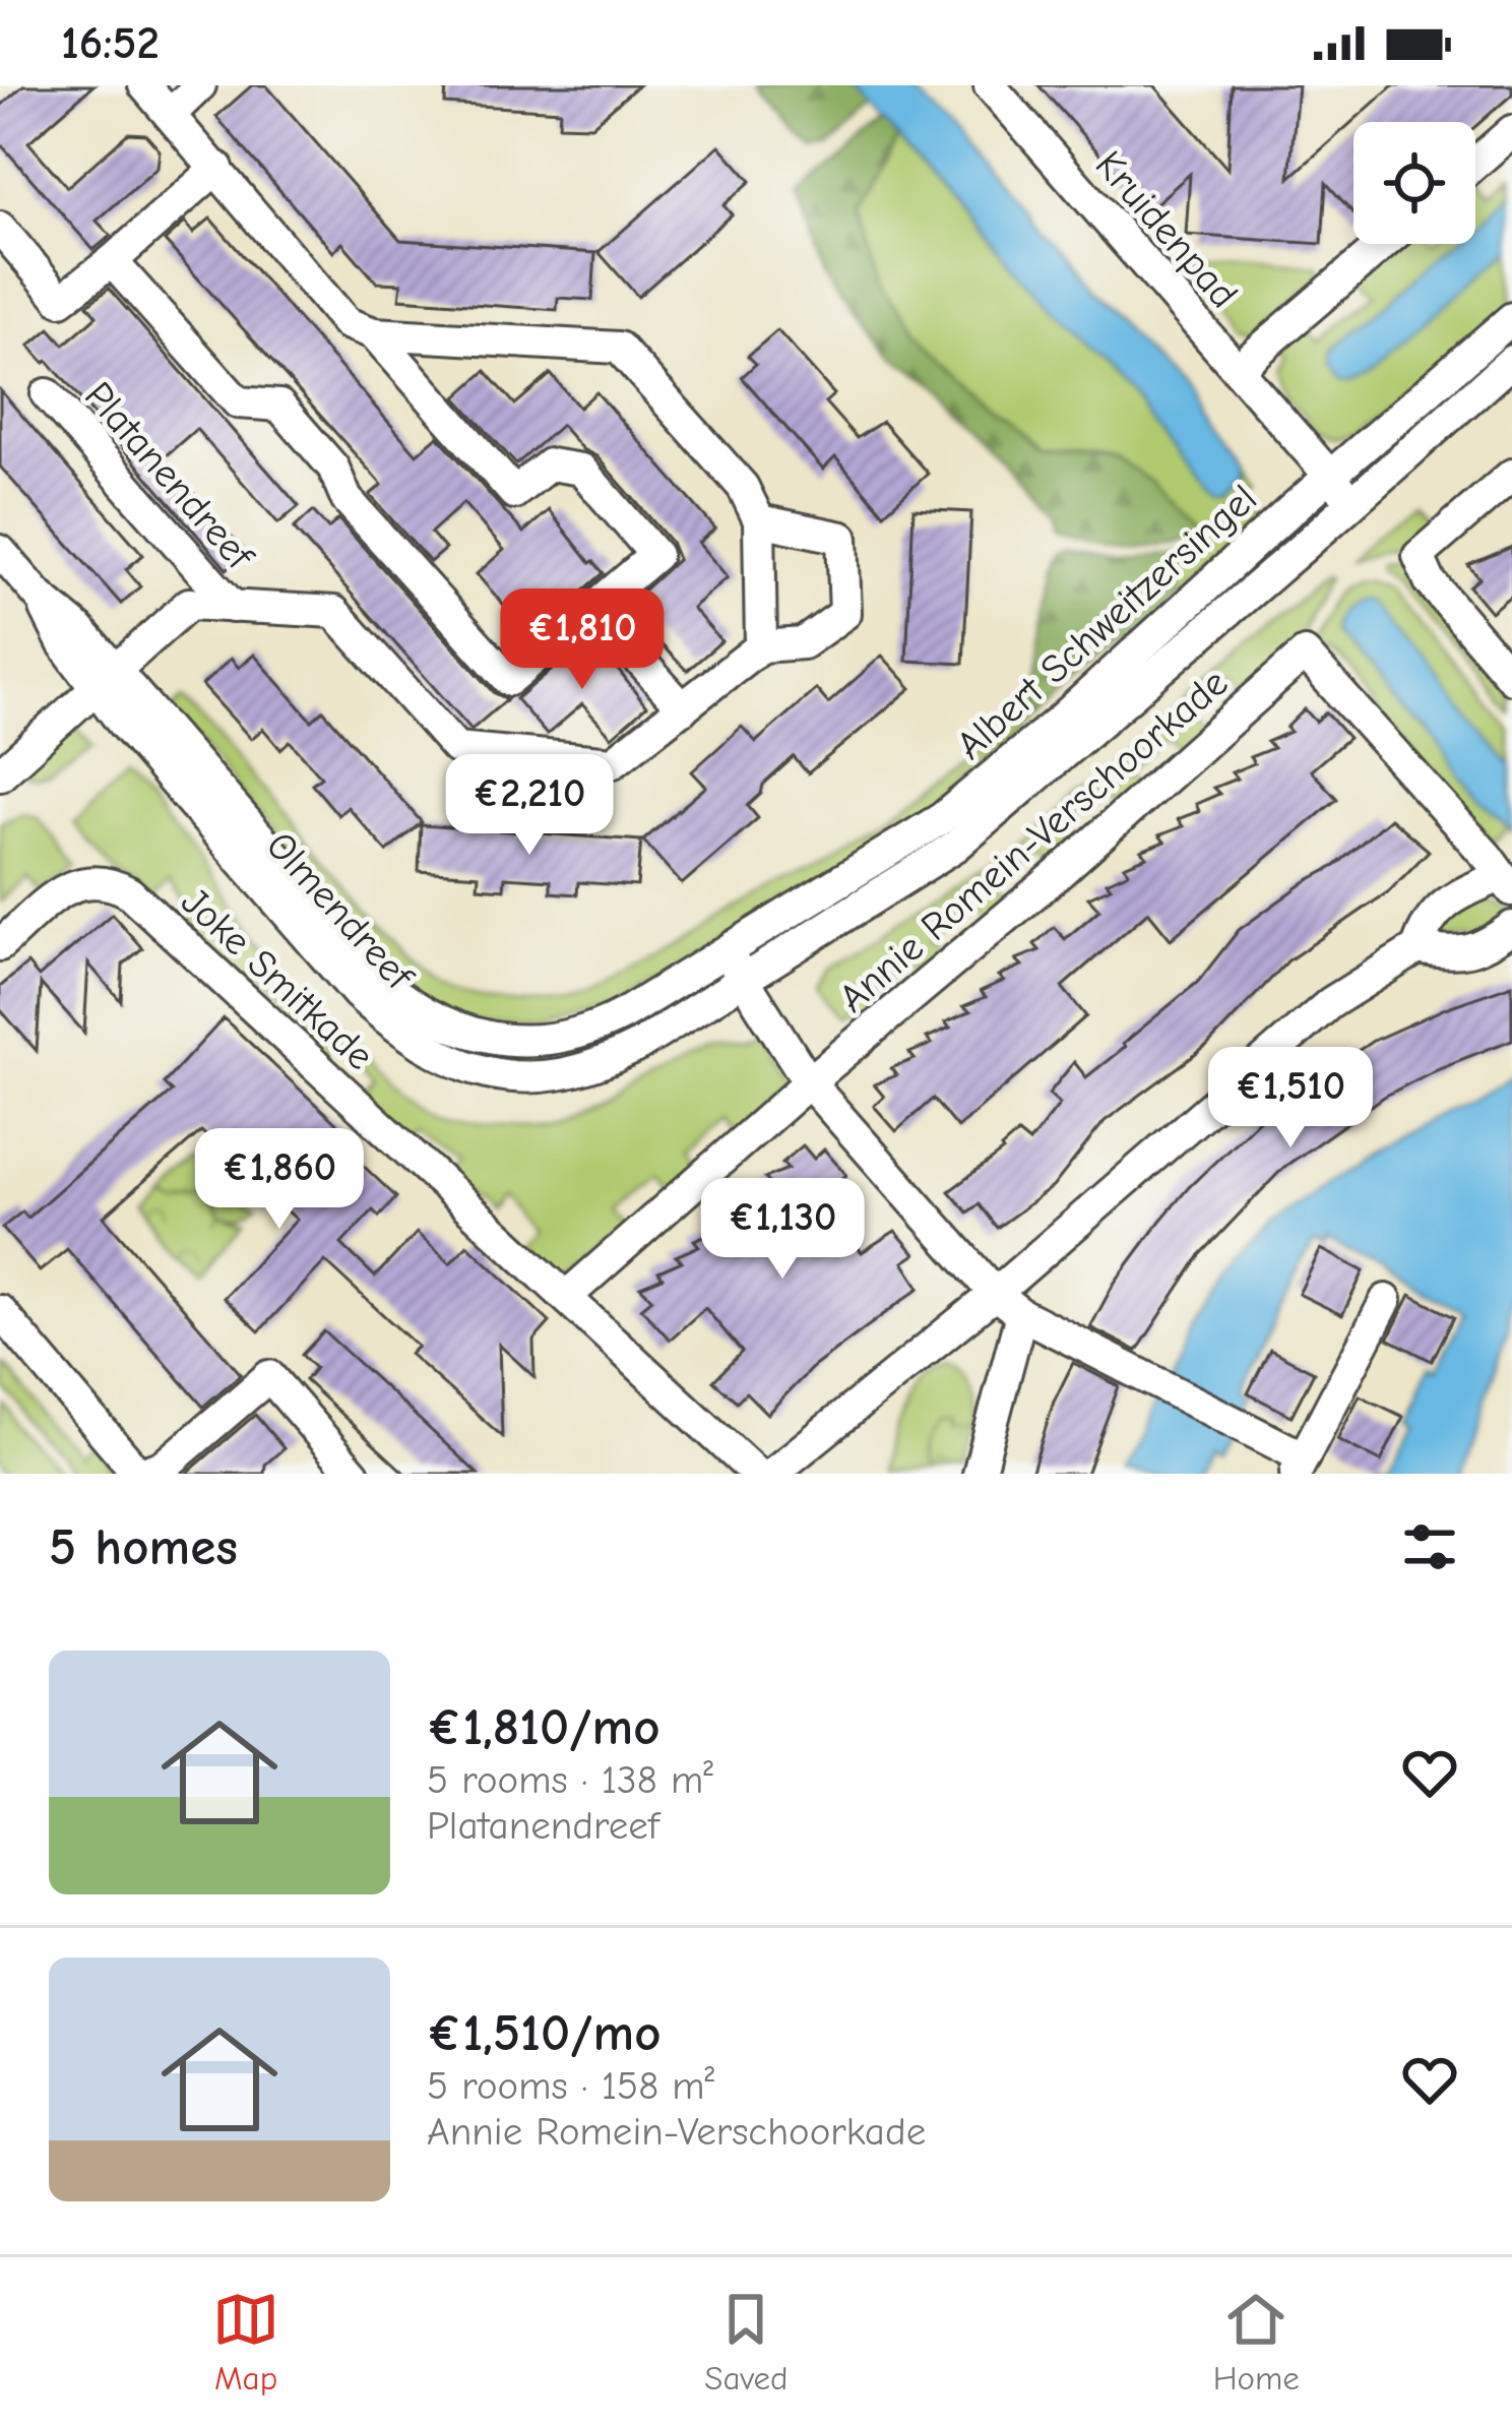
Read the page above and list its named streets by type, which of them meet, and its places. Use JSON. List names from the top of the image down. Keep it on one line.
{"streets":{"street":["Kruidenpad","Platanendreef","Albert Schweitzersingel","Annie Romein-Verschoorkade","Olmendreef","Joke Smitkade"]},"crossings":[["Kruidenpad","Albert Schweitzersingel"],["Platanendreef","Olmendreef"],["Albert Schweitzersingel","Olmendreef"],["Annie Romein-Verschoorkade","Joke Smitkade"]],"page":{"status":"16:52","price":["€1,810","€2,210","€1,510","€1,860","€1,130"],"heading":"5 homes","list":[{"name":"€1,810/mo","note":"5 rooms · 138 m² · Platanendreef"},{"name":"€1,510/mo","note":"5 rooms · 158 m² · Annie Romein-Verschoorkade"}],"tabs":["Map","Saved","Home"]}}
